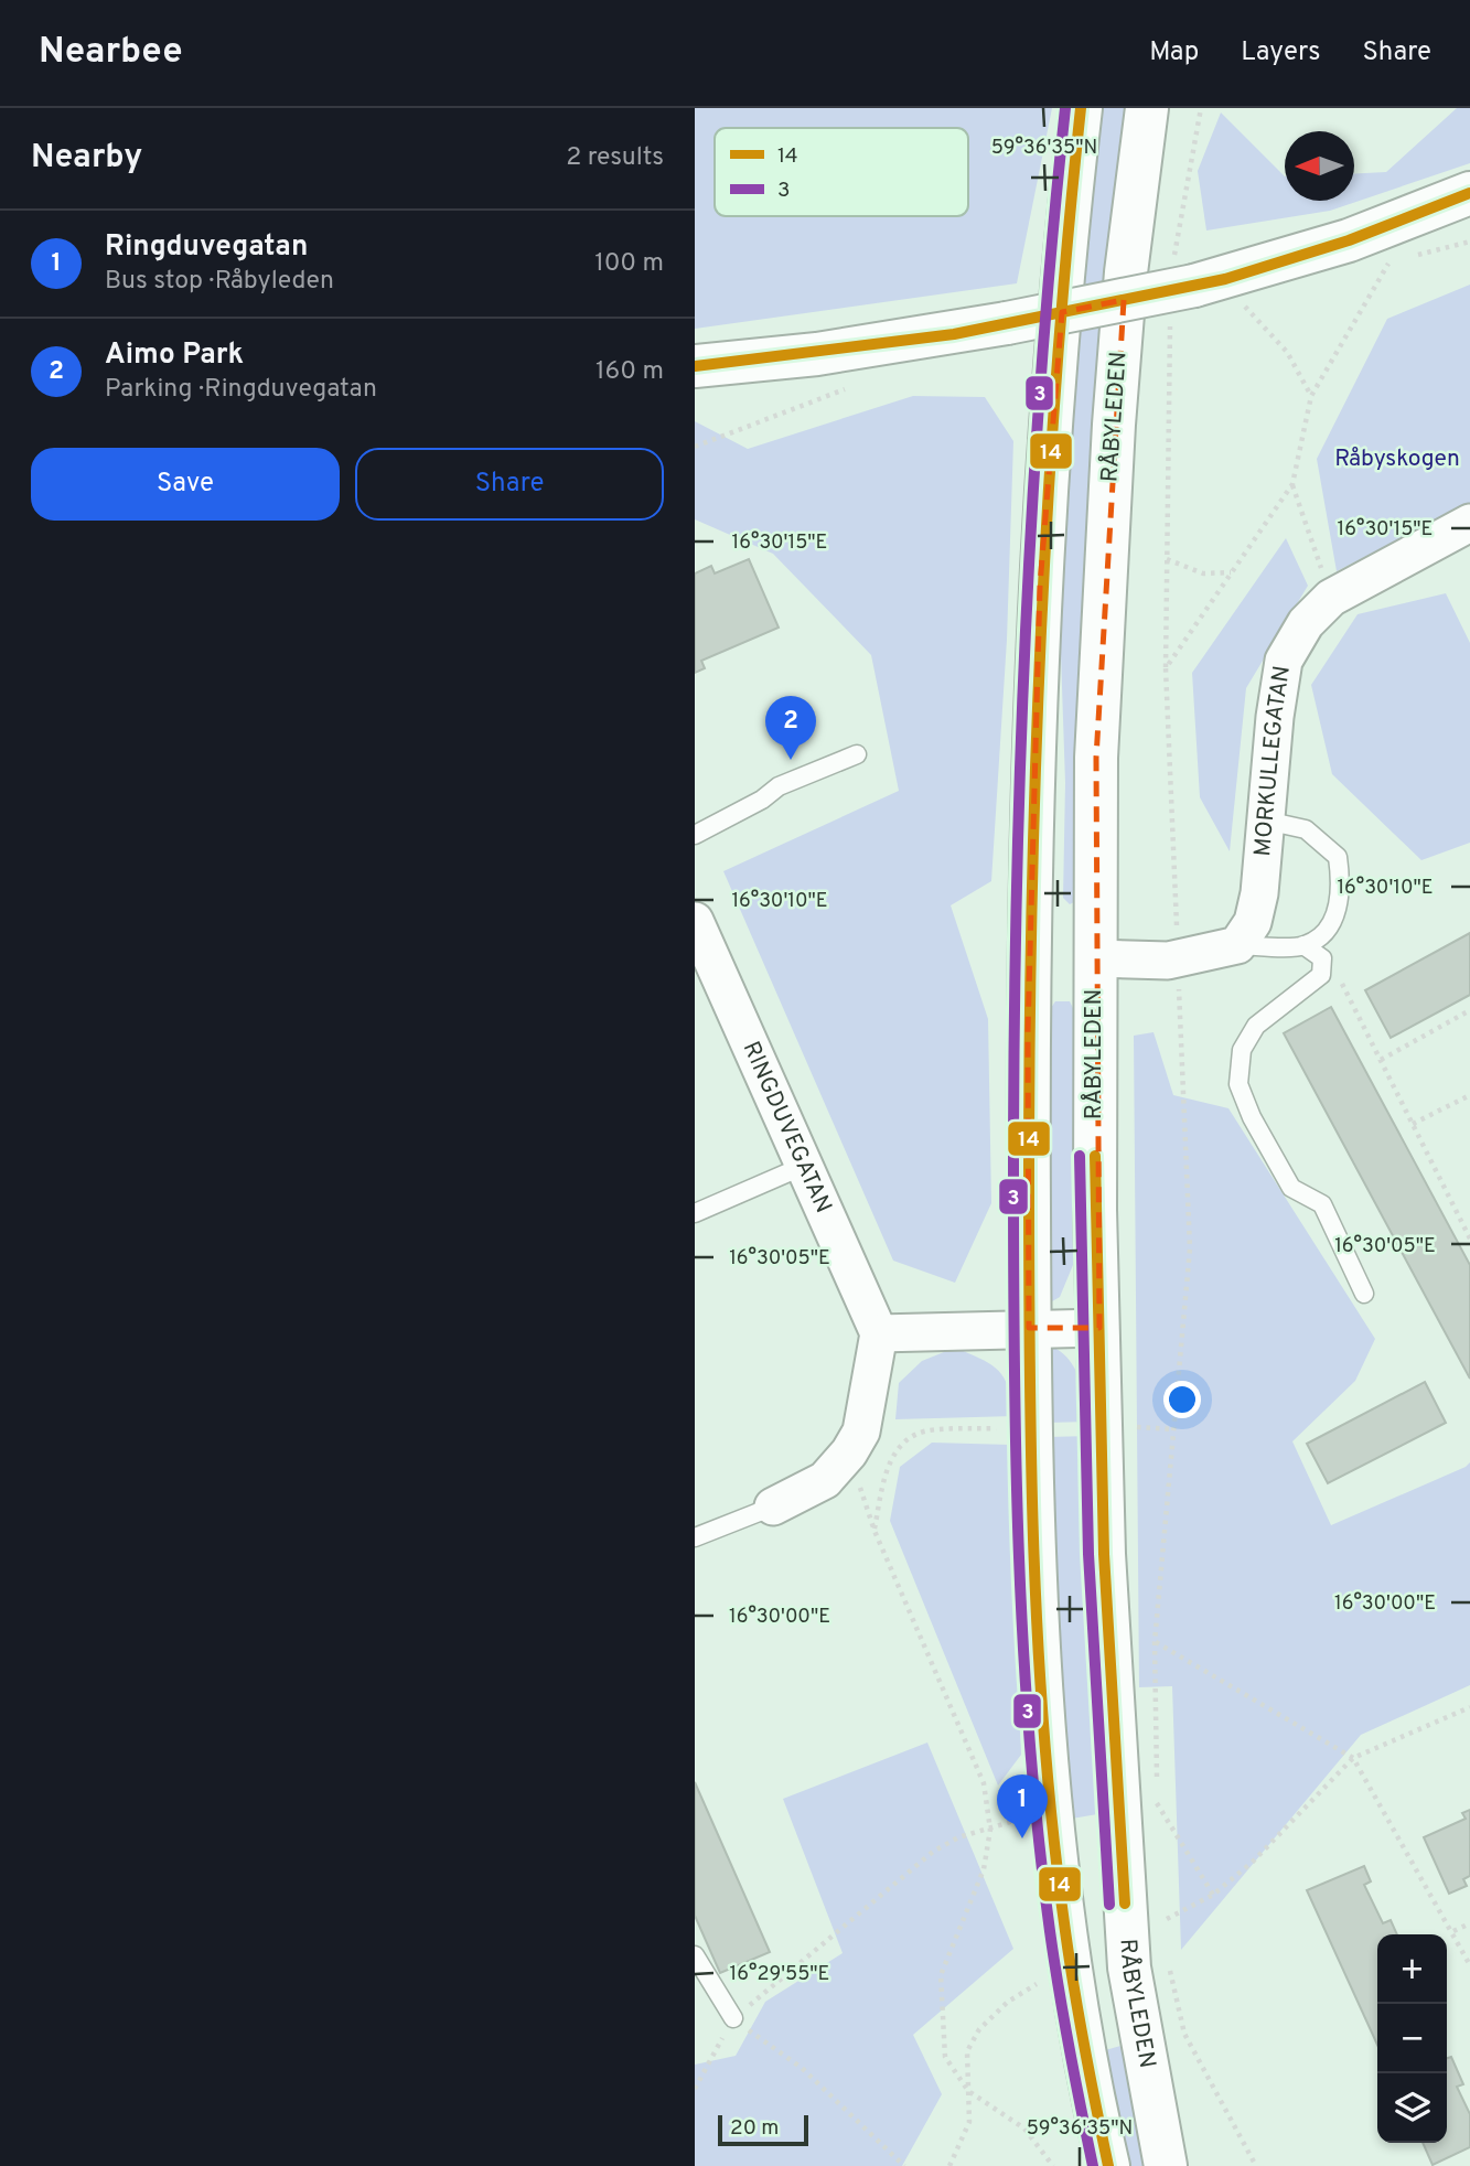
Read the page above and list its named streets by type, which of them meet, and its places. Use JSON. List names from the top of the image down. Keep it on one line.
{"streets":{"main road":["RÅBYLEDEN"],"street":["MORKULLEGATAN","RINGDUVEGATAN"]},"parks":["Råbyskogen"],"lines":["transit line 14","transit line 3"],"legend":["14","3"],"scale_bar":"20 m","north":"left","page":{"header":"Nearbee","nav":["Map","Layers","Share"],"heading":["Nearby","2 results"],"list":[{"mark":"1","name":"Ringduvegatan","note":"Bus stop · Råbyleden","value":"100 m"},{"mark":"2","name":"Aimo Park","note":"Parking · Ringduvegatan","value":"160 m"}],"buttons":["Save","Share"],"pins":["2","1"],"map_buttons":["+","−"],"scale":"20 m"},"coordinates":["59°36'35\"N","16°30'15\"E","16°30'10\"E","16°30'05\"E","16°30'00\"E","16°29'55\"E"]}
